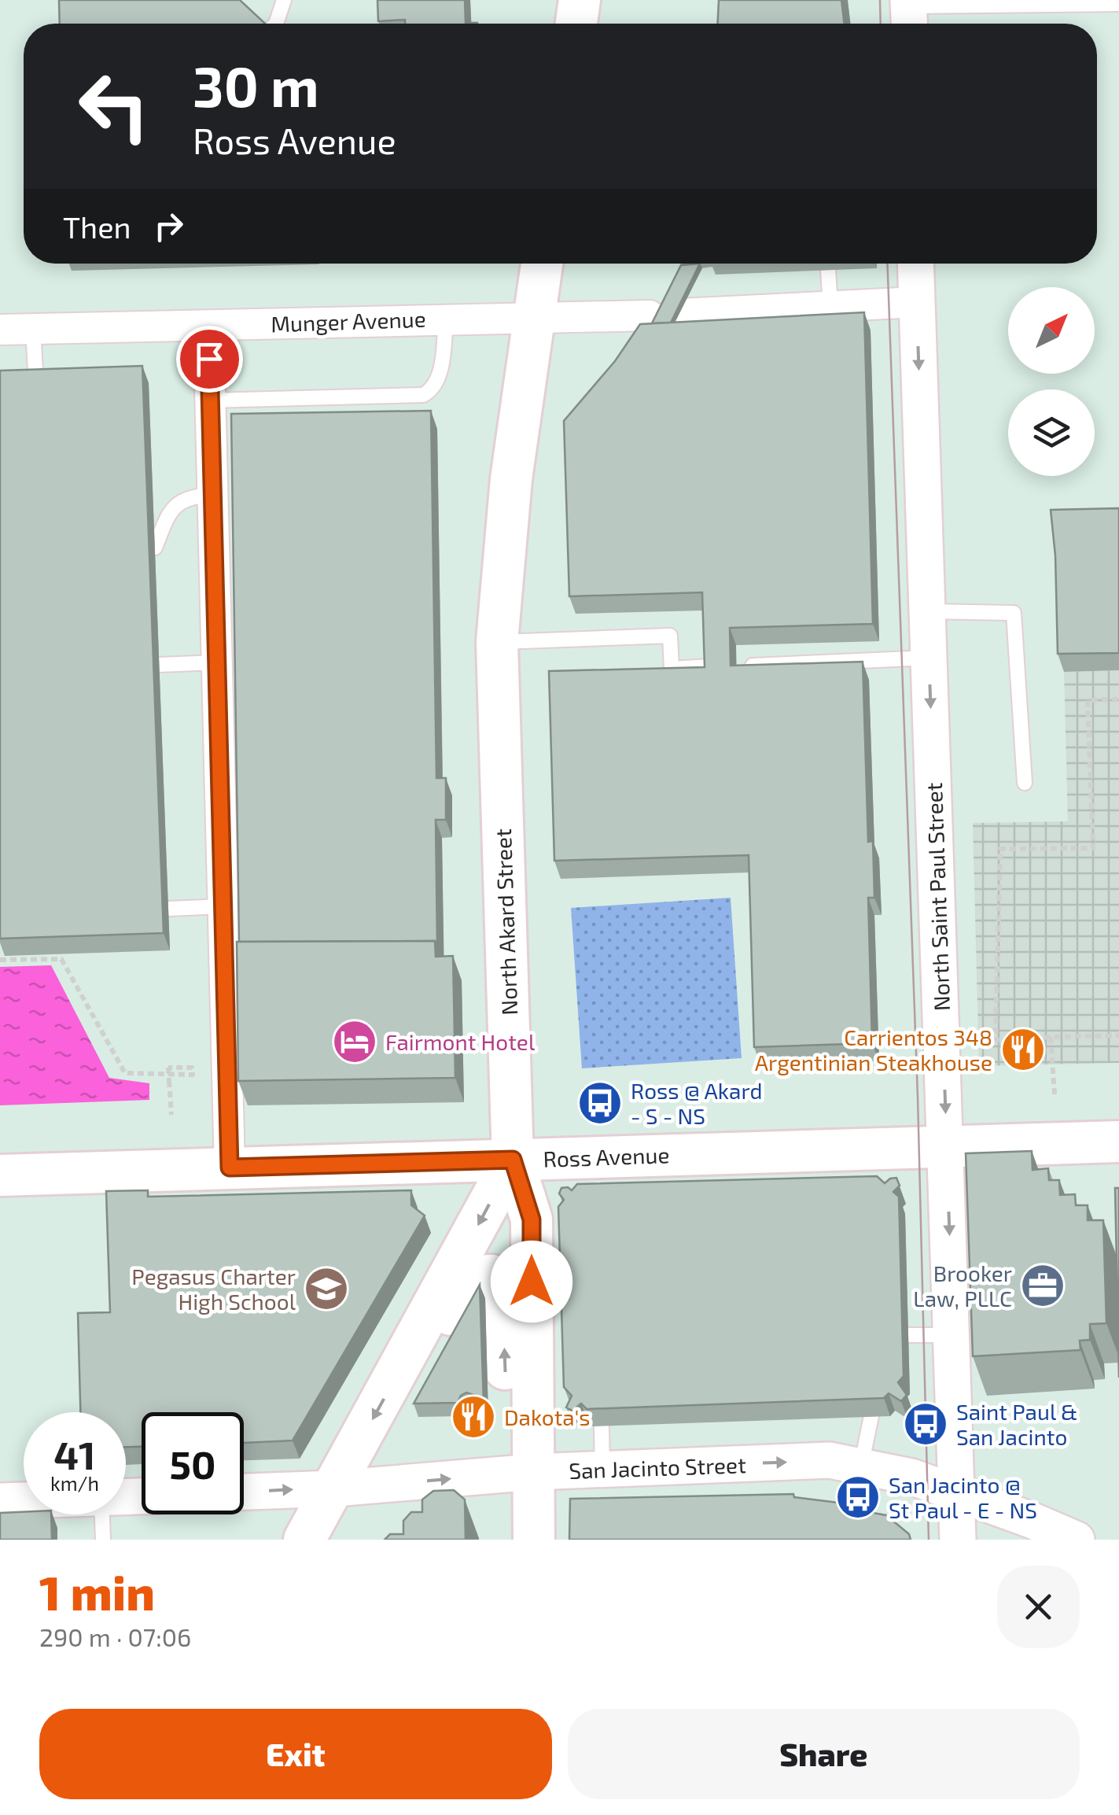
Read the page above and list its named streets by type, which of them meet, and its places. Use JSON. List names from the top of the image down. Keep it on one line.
{"streets":{"main road":["North Akard Street","Ross Avenue"],"street":["Munger Avenue","North Saint Paul Street","San Jacinto Street"]},"crossings":[["Munger Avenue","North Akard Street"],["North Saint Paul Street","Ross Avenue"],["North Saint Paul Street","San Jacinto Street"],["North Akard Street","Ross Avenue"]],"one_way":["North Saint Paul Street","San Jacinto Street"],"places":{"hotel":["Fairmont Hotel"],"restaurant":["Carrientos 348 Argentinian Steakhouse","Dakota's"],"bus stop":["Ross @ Akard - S - NS","Saint Paul & San Jacinto","San Jacinto @ St Paul - E - NS"],"office":["Brooker Law, PLLC"],"school or university":["Pegasus Charter High School"]},"north":"top right","page":{"turn":["30 m","Ross Avenue"],"then":"Then","speed":"41 km/h","limit":"50","heading":["1 min","290 m · 07:06"],"buttons":["Exit","Share"]}}
